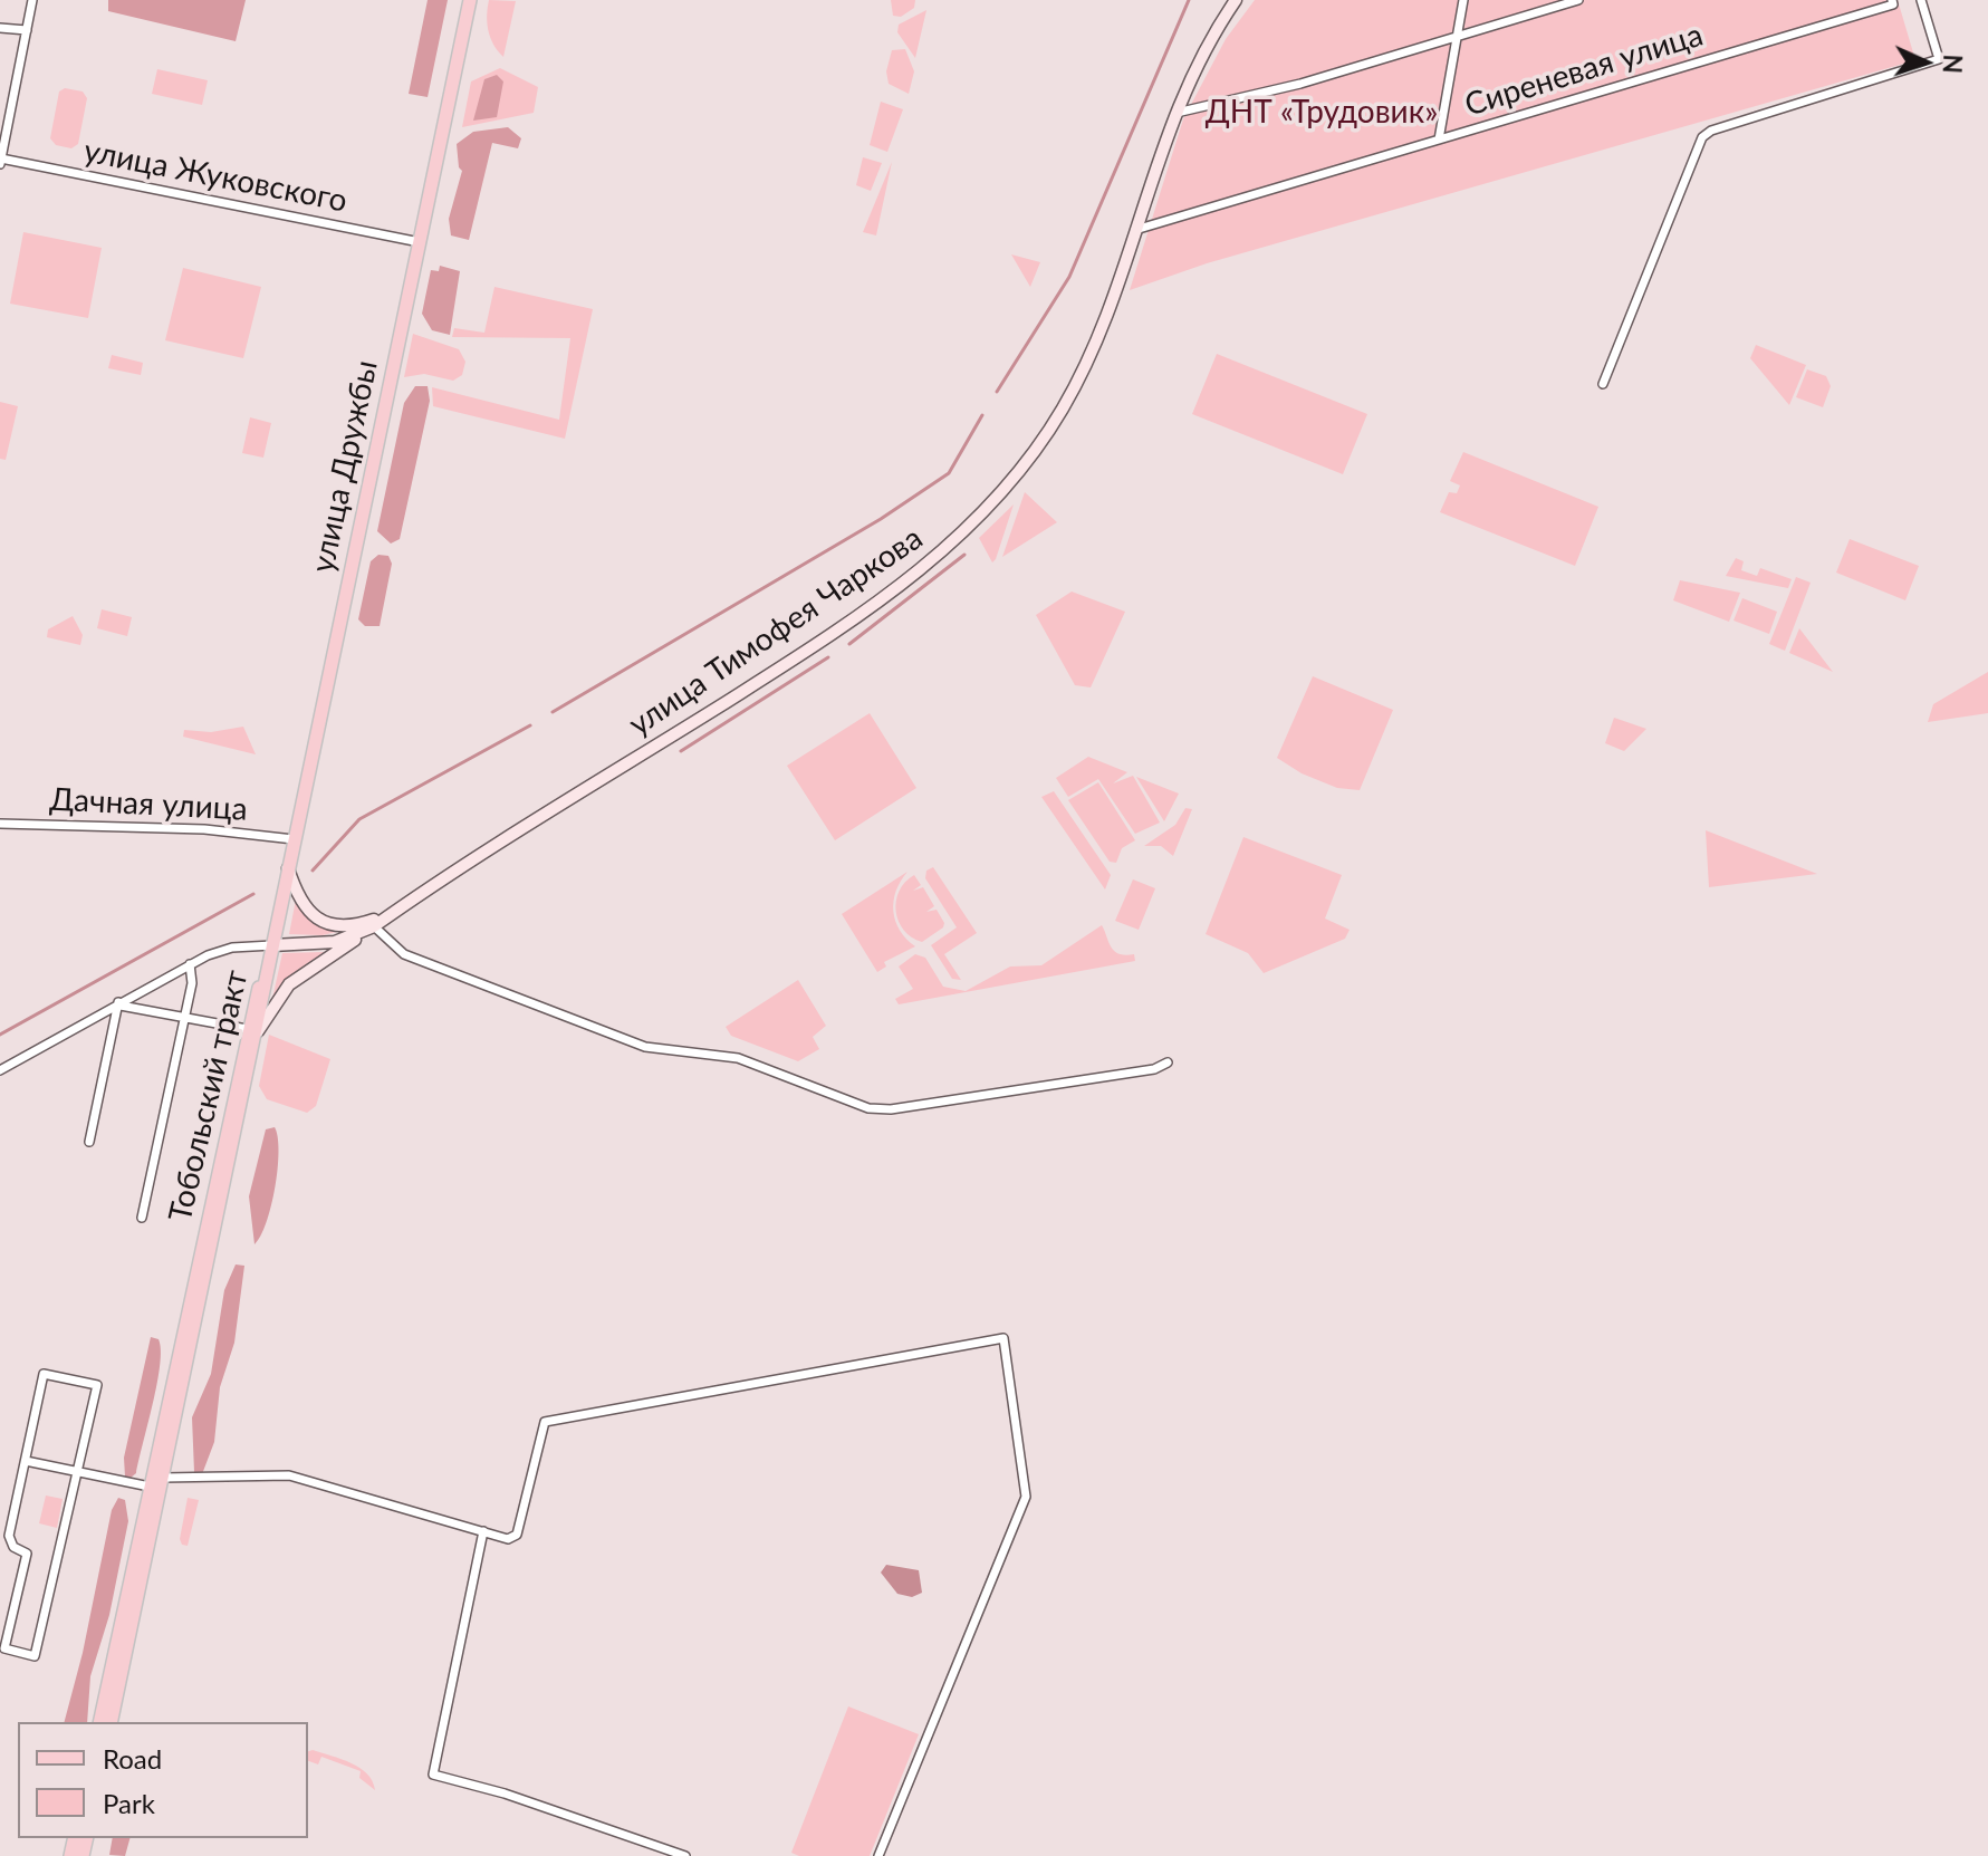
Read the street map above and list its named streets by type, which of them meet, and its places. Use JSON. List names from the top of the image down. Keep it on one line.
{"streets":{"main road":["улица Дружбы","улица Тимофея Чаркова","Тобольский тракт"],"street":["Сиреневая улица","улица Жуковского","Дачная улица"]},"crossings":[["Сиреневая улица","улица Тимофея Чаркова"],["улица Жуковского","улица Дружбы"],["улица Дружбы","улица Тимофея Чаркова"],["улица Дружбы","Дачная улица"],["улица Дружбы","Тобольский тракт"],["улица Тимофея Чаркова","Тобольский тракт"]],"parks":["ДНТ «Трудовик»"],"legend":["Road","Park"],"north":"right"}
